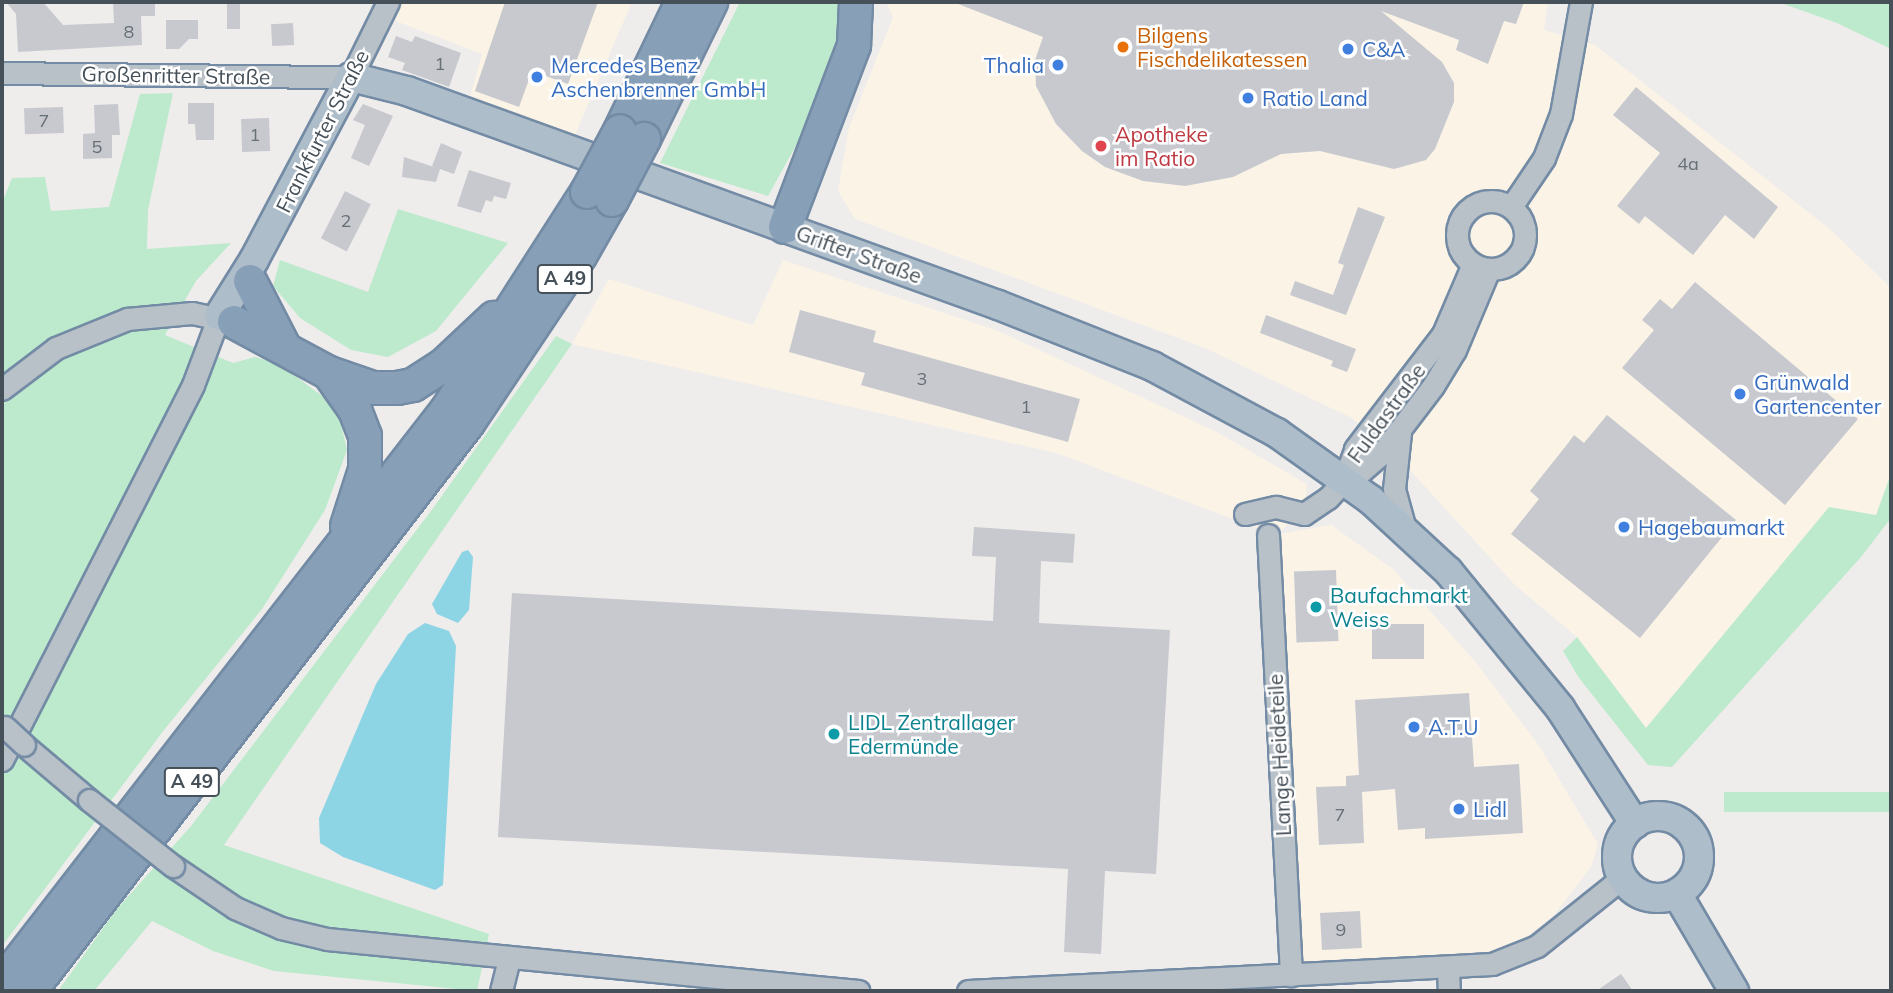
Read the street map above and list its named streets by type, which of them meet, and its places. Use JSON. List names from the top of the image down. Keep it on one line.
{"streets":{"highway":["A 49"],"main road":["Frankfurter Straße","Grifter Straße"],"street":["Großenritter Straße","Fuldastraße","Lange Heideteile"]},"crossings":[["Großenritter Straße","Frankfurter Straße"],["Großenritter Straße","Grifter Straße"],["Frankfurter Straße","Grifter Straße"],["Grifter Straße","Fuldastraße"]],"places":["Bilgens Fischdelikatessen","C&A","Thalia","Mercedes Benz Aschenbrenner GmbH","Ratio Land","Apotheke im Ratio","Grünwald Gartencenter","Hagebaumarkt","Baufachmarkt Weiss","A.T.U","LIDL Zentrallager Edermünde","Lidl"],"house_numbers":["8","1","7","1","5","4a","2","3","1","7","9"]}
